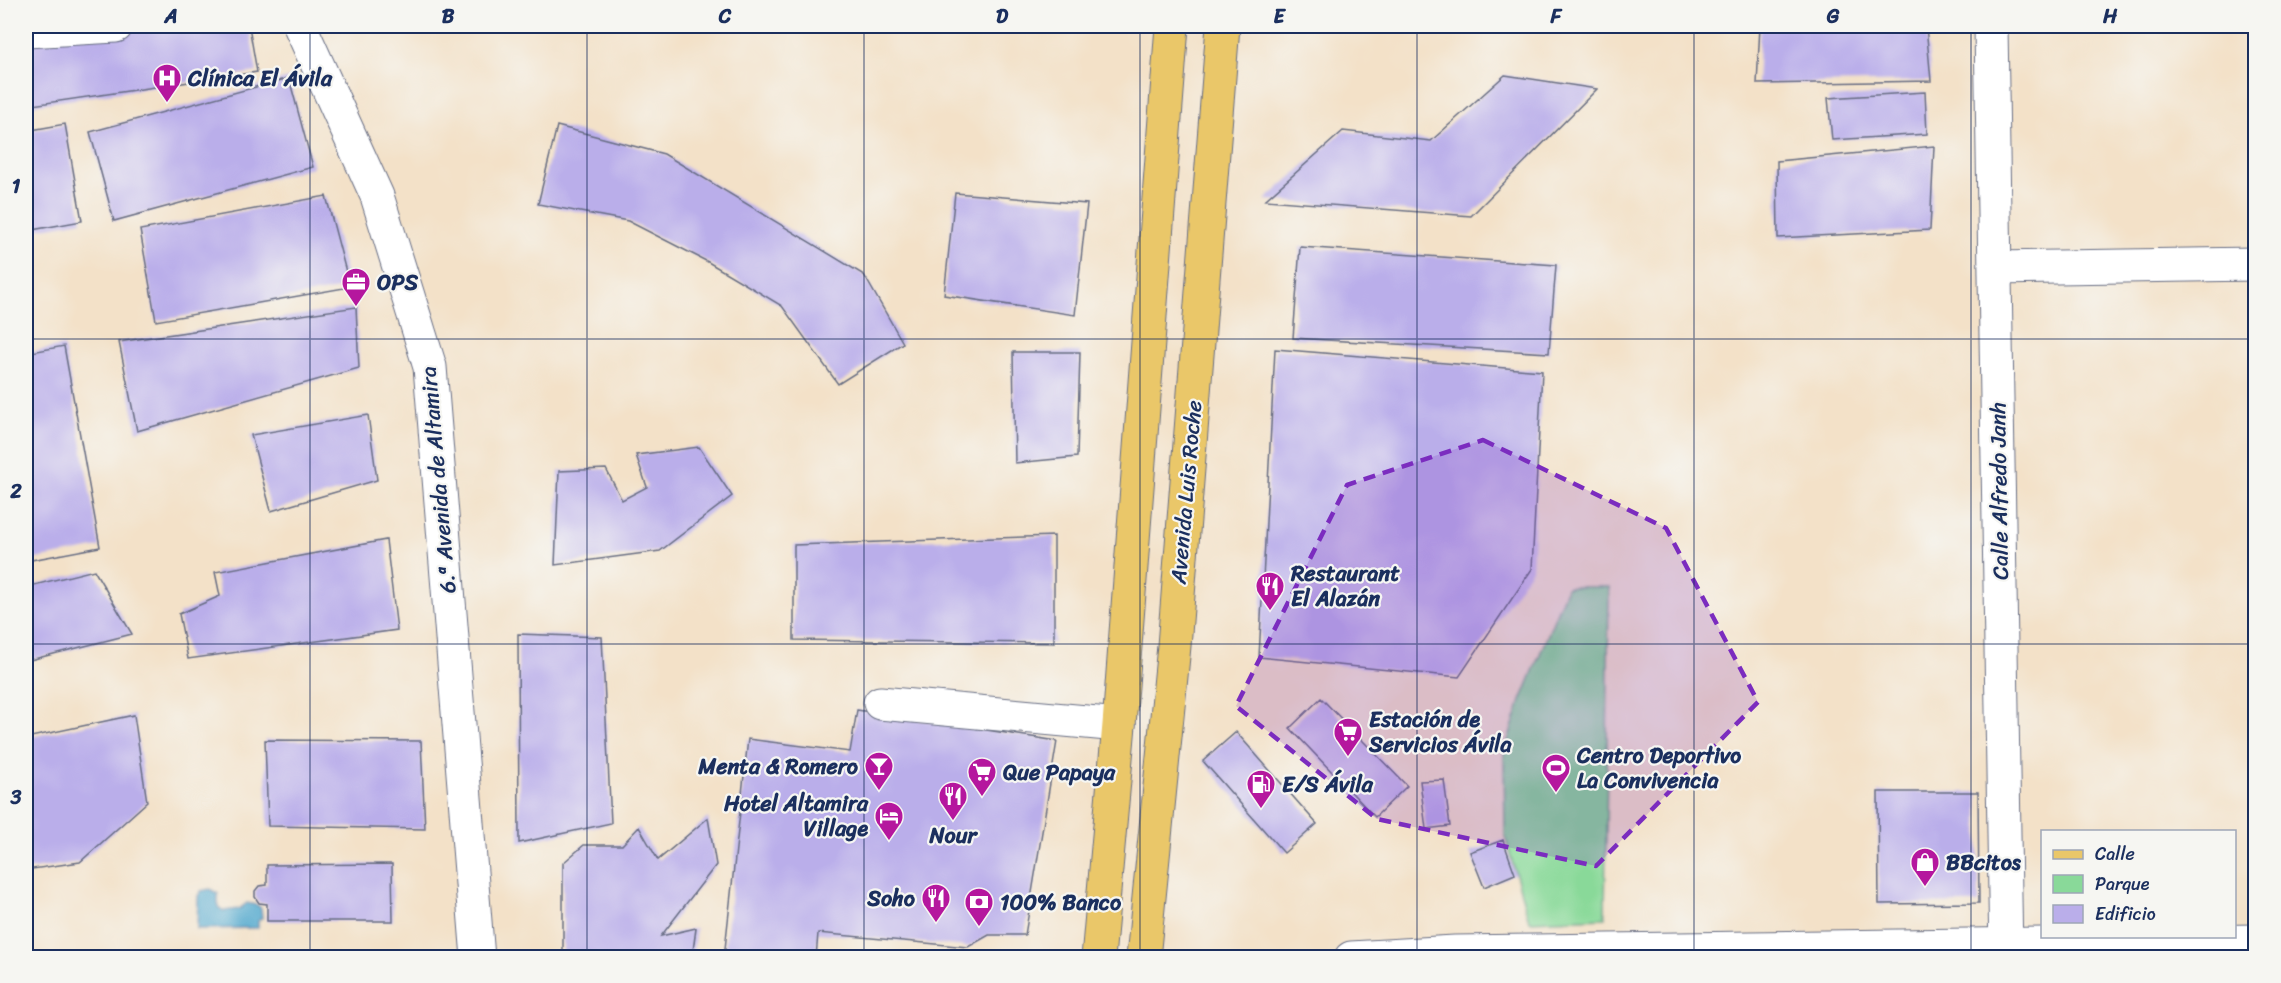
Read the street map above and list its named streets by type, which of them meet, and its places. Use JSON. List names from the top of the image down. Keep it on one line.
{"streets":{"main road":["Avenida Luis Roche"],"street":["6.ª Avenida de Altamira","Calle Alfredo Janh"]},"places":{"hospital":["Clínica El Ávila"],"office":["OPS"],"restaurant":["Restaurant El Alazán","Nour","Soho"],"supermarket":["Estación de Servicios Ávila","Que Papaya"],"bar":["Menta & Romero"],"sports":["Centro Deportivo La Convivencia"],"fuel station":["E/S Ávila"],"hotel":["Hotel Altamira Village"],"shop":["BBcitos"],"bank":["100% Banco"]},"legend":["Calle","Parque","Edificio"],"grid":{"columns":["A","B","C","D","E","F","G","H"],"rows":["1","2","3"]}}
